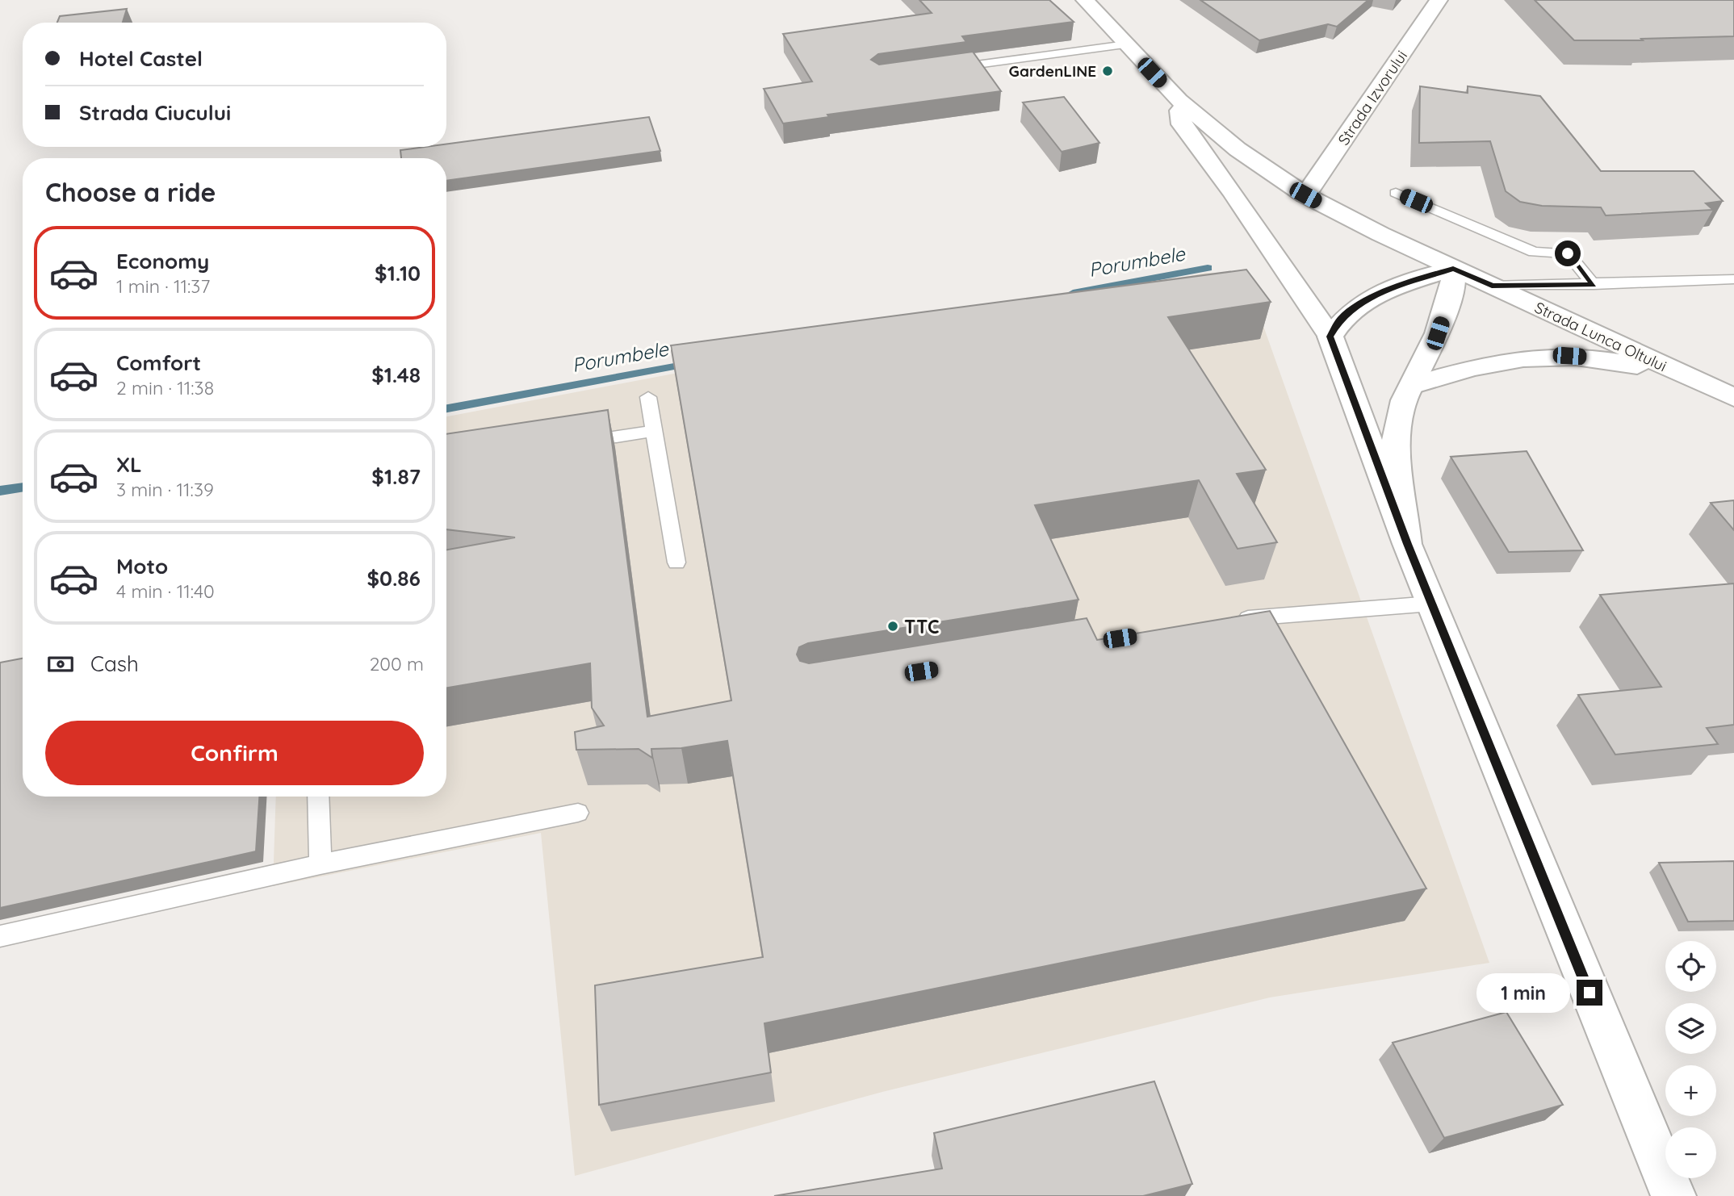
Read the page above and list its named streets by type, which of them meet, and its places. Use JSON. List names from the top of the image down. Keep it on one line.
{"streets":{"main road":["Strada Izvorului","Strada Lunca Oltului"]},"crossings":[["Strada Izvorului","Strada Lunca Oltului"]],"water":["Porumbele"],"places":["GardenLINE","TTC"],"page":{"banner":["Hotel Castel","Strada Ciucului"],"heading":"Choose a ride","list":[{"name":"Economy","note":"1 min · 11:37","value":"$1.10"},{"name":"Comfort","note":"2 min · 11:38","value":"$1.48"},{"name":"XL","note":"3 min · 11:39","value":"$1.87"},{"name":"Moto","note":"4 min · 11:40","value":"$0.86"}],"pay":["Cash","200 m"],"buttons":"Confirm","map_buttons":["+","−"],"bubble":"1 min"}}
